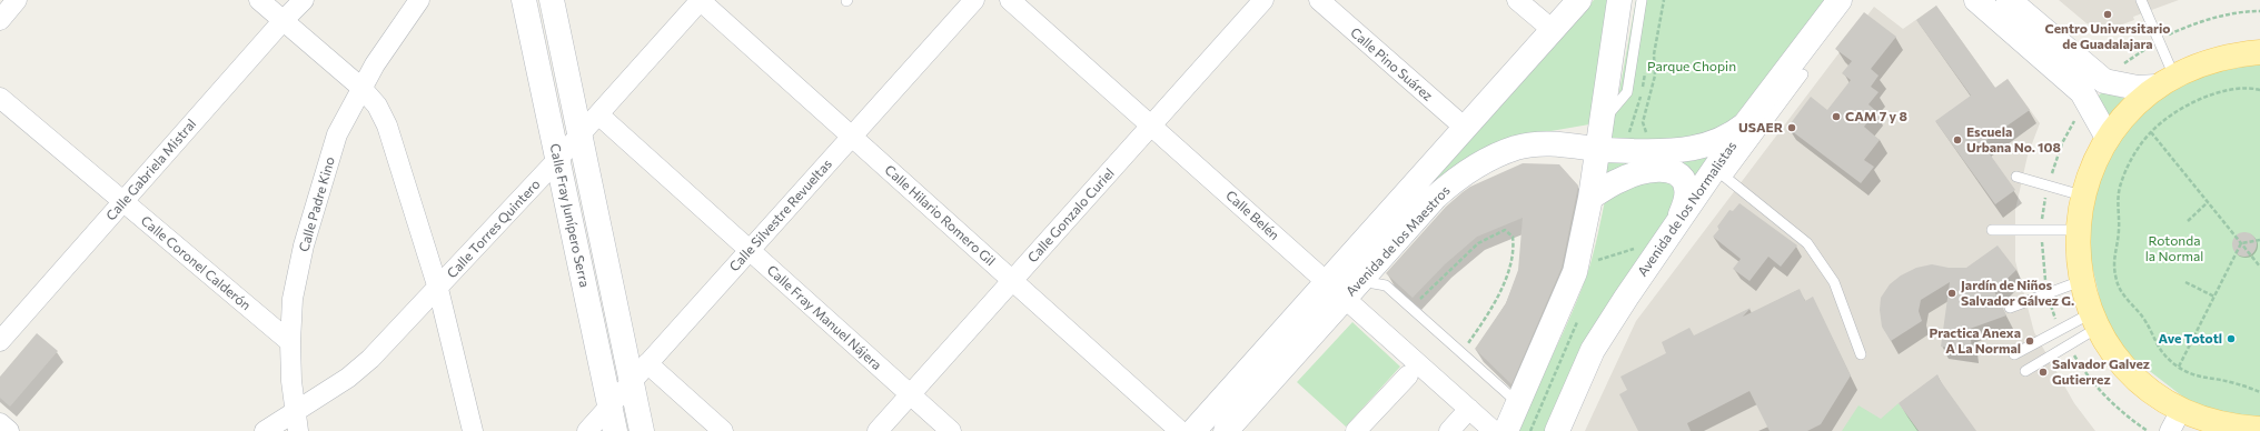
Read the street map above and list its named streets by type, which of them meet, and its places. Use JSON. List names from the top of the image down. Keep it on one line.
{"streets":{"street":["Calle Pino Suárez","Calle Gabriela Mistral","Calle Padre Kino","Avenida de los Normalistas","Calle Fray Junípero Serra","Calle Silvestre Revueltas","Calle Hilario Romero Gil","Calle Gonzalo Curiel","Calle Belén","Calle Torres Quintero","Avenida de los Maestros","Calle Coronel Calderón","Calle Fray Manuel Nájera"]},"crossings":[["Calle Pino Suárez","Avenida de los Maestros"],["Calle Gabriela Mistral","Calle Coronel Calderón"],["Calle Padre Kino","Calle Torres Quintero"],["Calle Padre Kino","Calle Coronel Calderón"],["Avenida de los Normalistas","Avenida de los Maestros"],["Calle Fray Junípero Serra","Calle Silvestre Revueltas"],["Calle Fray Junípero Serra","Calle Torres Quintero"],["Calle Silvestre Revueltas","Calle Hilario Romero Gil"],["Calle Silvestre Revueltas","Calle Fray Manuel Nájera"],["Calle Hilario Romero Gil","Calle Gonzalo Curiel"],["Calle Hilario Romero Gil","Calle Torres Quintero"],["Calle Gonzalo Curiel","Calle Belén"],["Calle Gonzalo Curiel","Calle Fray Manuel Nájera"],["Calle Belén","Avenida de los Maestros"],["Calle Torres Quintero","Calle Fray Manuel Nájera"]],"parks":["Parque Chopin","Rotonda la Normal"],"places":["Centro Universitario de Guadalajara","CAM 7 y 8","USAER","Escuela Urbana No. 108","Jardín de Niños Salvador Gálvez G.","Ave Tototl","Practica Anexa A La Normal","Salvador Galvez Gutierrez"]}
